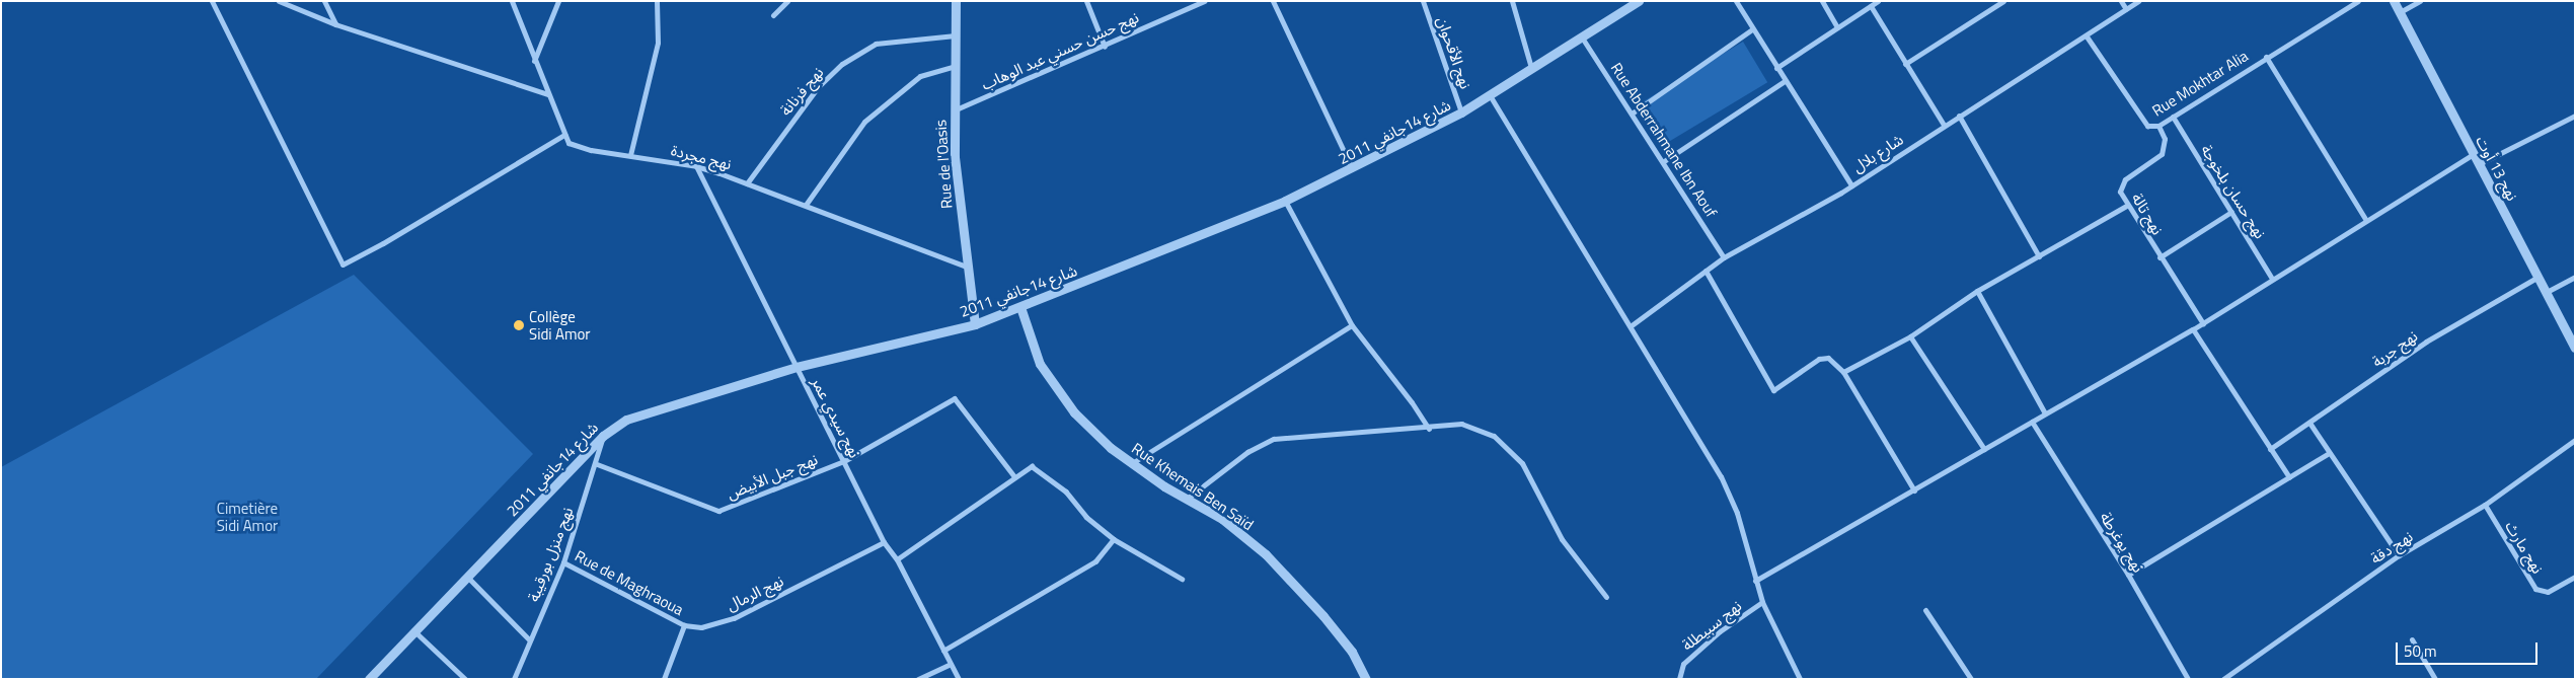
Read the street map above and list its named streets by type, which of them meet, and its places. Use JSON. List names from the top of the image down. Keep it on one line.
{"streets":{"street":["نهج حسن حسني عبد الوهاب","نهج الأقحوان","Rue Mokhtar Alia","نهج فرنانة","شارع 14جانفي 2011","Rue Abderrahmane Ibn Aouf","شارع بلال","نهج مجردة","Rue de l'Oasis","نهج 13 أوت","نهج حسان بلخوجة","نهج تالة","نهج جربة","نهج سيدي عمر","نهج جبل الأبيض","Rue Khemais Ben Saïd","نهج يوغرطة","نهج دقة","نهج مارث","نهج منزل بورقيبة","Rue de Maghraoua","نهج الرمال","نهج سبيطلة"]},"crossings":[["نهج حسن حسني عبد الوهاب","Rue de l'Oasis"],["نهج الأقحوان","شارع 14جانفي 2011"],["Rue Mokhtar Alia","شارع بلال"],["Rue Mokhtar Alia","نهج حسان بلخوجة"],["Rue Mokhtar Alia","نهج تالة"],["نهج فرنانة","نهج مجردة"],["نهج فرنانة","Rue de l'Oasis"],["شارع 14جانفي 2011","Rue Abderrahmane Ibn Aouf"],["شارع 14جانفي 2011","Rue de l'Oasis"],["شارع 14جانفي 2011","نهج سيدي عمر"],["شارع 14جانفي 2011","Rue Khemais Ben Saïd"],["شارع 14جانفي 2011","نهج منزل بورقيبة"],["شارع 14جانفي 2011","نهج سبيطلة"],["Rue Abderrahmane Ibn Aouf","شارع بلال"],["شارع بلال","نهج سبيطلة"],["نهج مجردة","Rue de l'Oasis"],["نهج مجردة","نهج سيدي عمر"],["نهج 13 أوت","نهج جربة"],["نهج سيدي عمر","نهج جبل الأبيض"],["نهج سيدي عمر","نهج الرمال"],["نهج جبل الأبيض","نهج منزل بورقيبة"],["نهج دقة","نهج مارث"],["نهج منزل بورقيبة","Rue de Maghraoua"],["Rue de Maghraoua","نهج الرمال"]],"parks":["Cimetière Sidi Amor"],"places":["Collège Sidi Amor"],"scale_bar":"50 m"}
